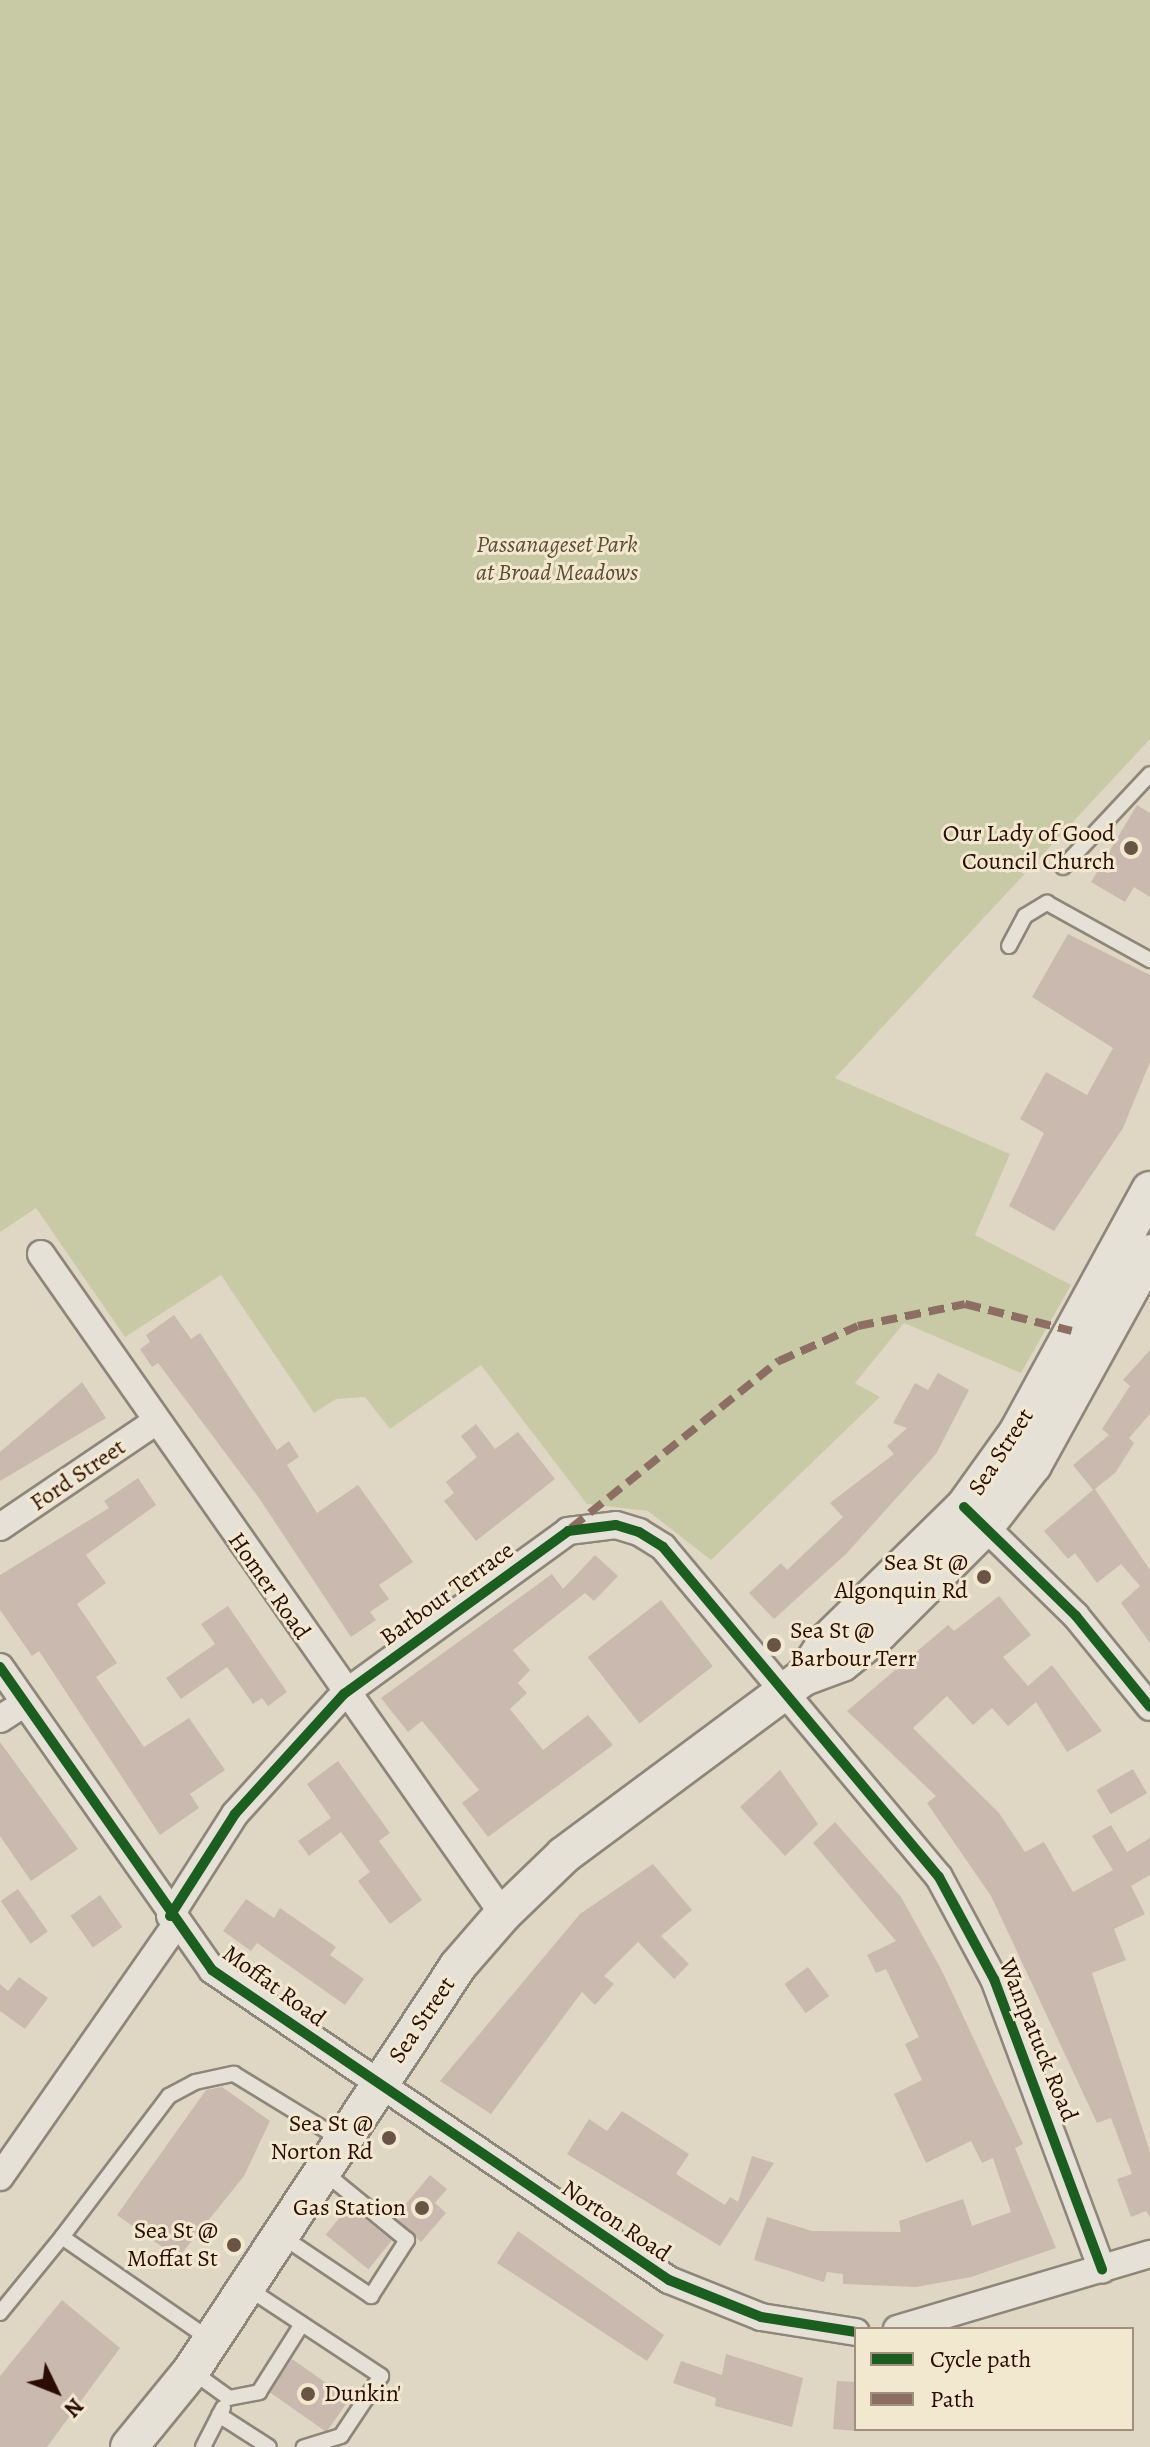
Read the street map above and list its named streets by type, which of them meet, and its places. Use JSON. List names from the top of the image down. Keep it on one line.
{"streets":{"main road":["Sea Street"],"street":["Ford Street","Homer Road","Barbour Terrace","Moffat Road","Wampatuck Road","Norton Road"]},"crossings":[["Sea Street","Homer Road"],["Sea Street","Barbour Terrace"],["Sea Street","Moffat Road"],["Sea Street","Wampatuck Road"],["Sea Street","Norton Road"],["Ford Street","Homer Road"],["Homer Road","Barbour Terrace"],["Barbour Terrace","Moffat Road"],["Barbour Terrace","Wampatuck Road"],["Moffat Road","Norton Road"]],"parks":["Passanageset Park at Broad Meadows"],"places":["Our Lady of Good Council Church","Sea St @ Algonquin Rd","Sea St @ Barbour Terr","Sea St @ Norton Rd","Gas Station","Sea St @ Moffat St","Dunkin'"],"legend":["Cycle path","Path"],"north":"bottom right"}
